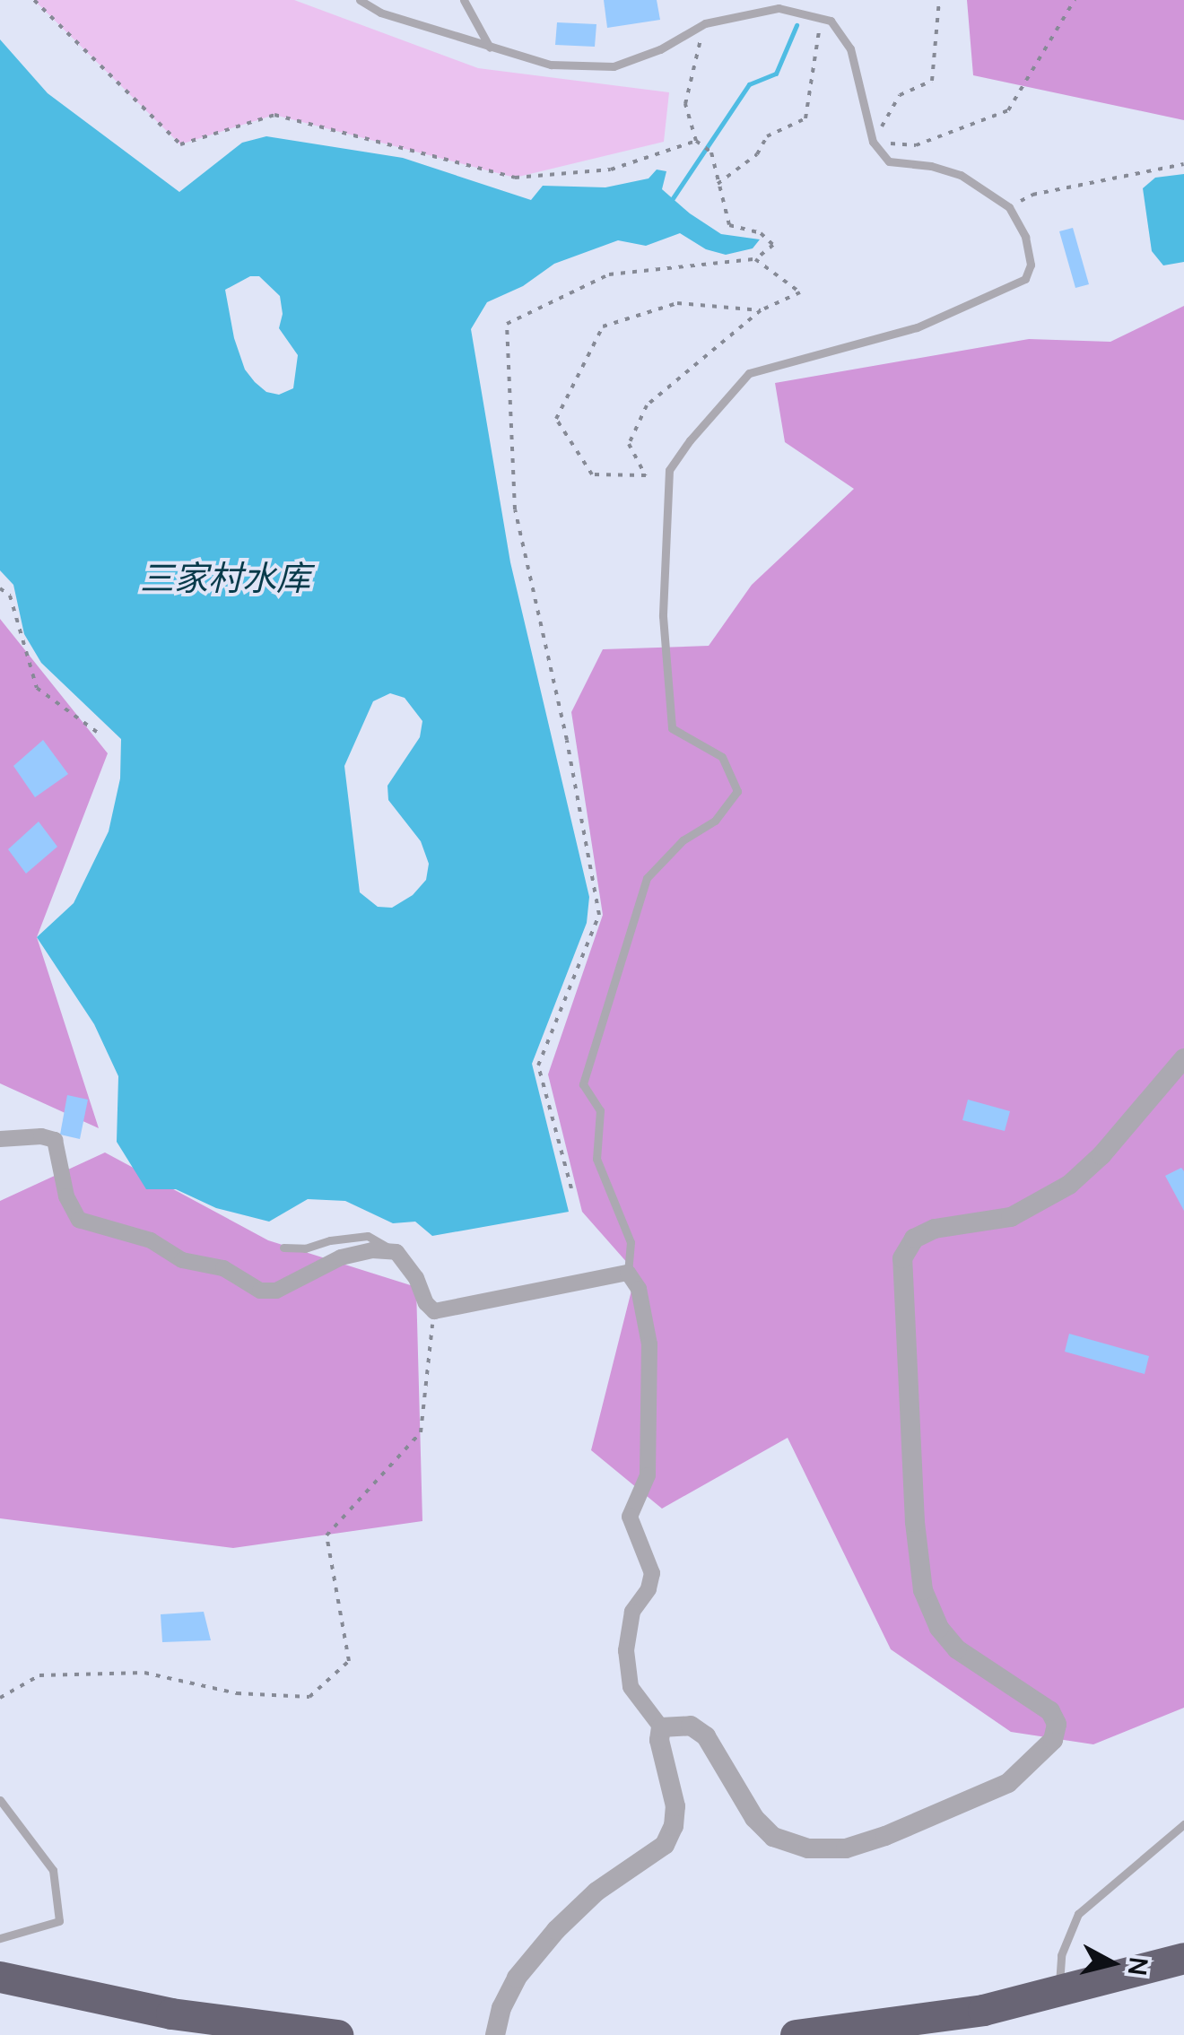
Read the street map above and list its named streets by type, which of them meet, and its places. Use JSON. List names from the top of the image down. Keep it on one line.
{"water":["三家村水库"],"north":"right"}
